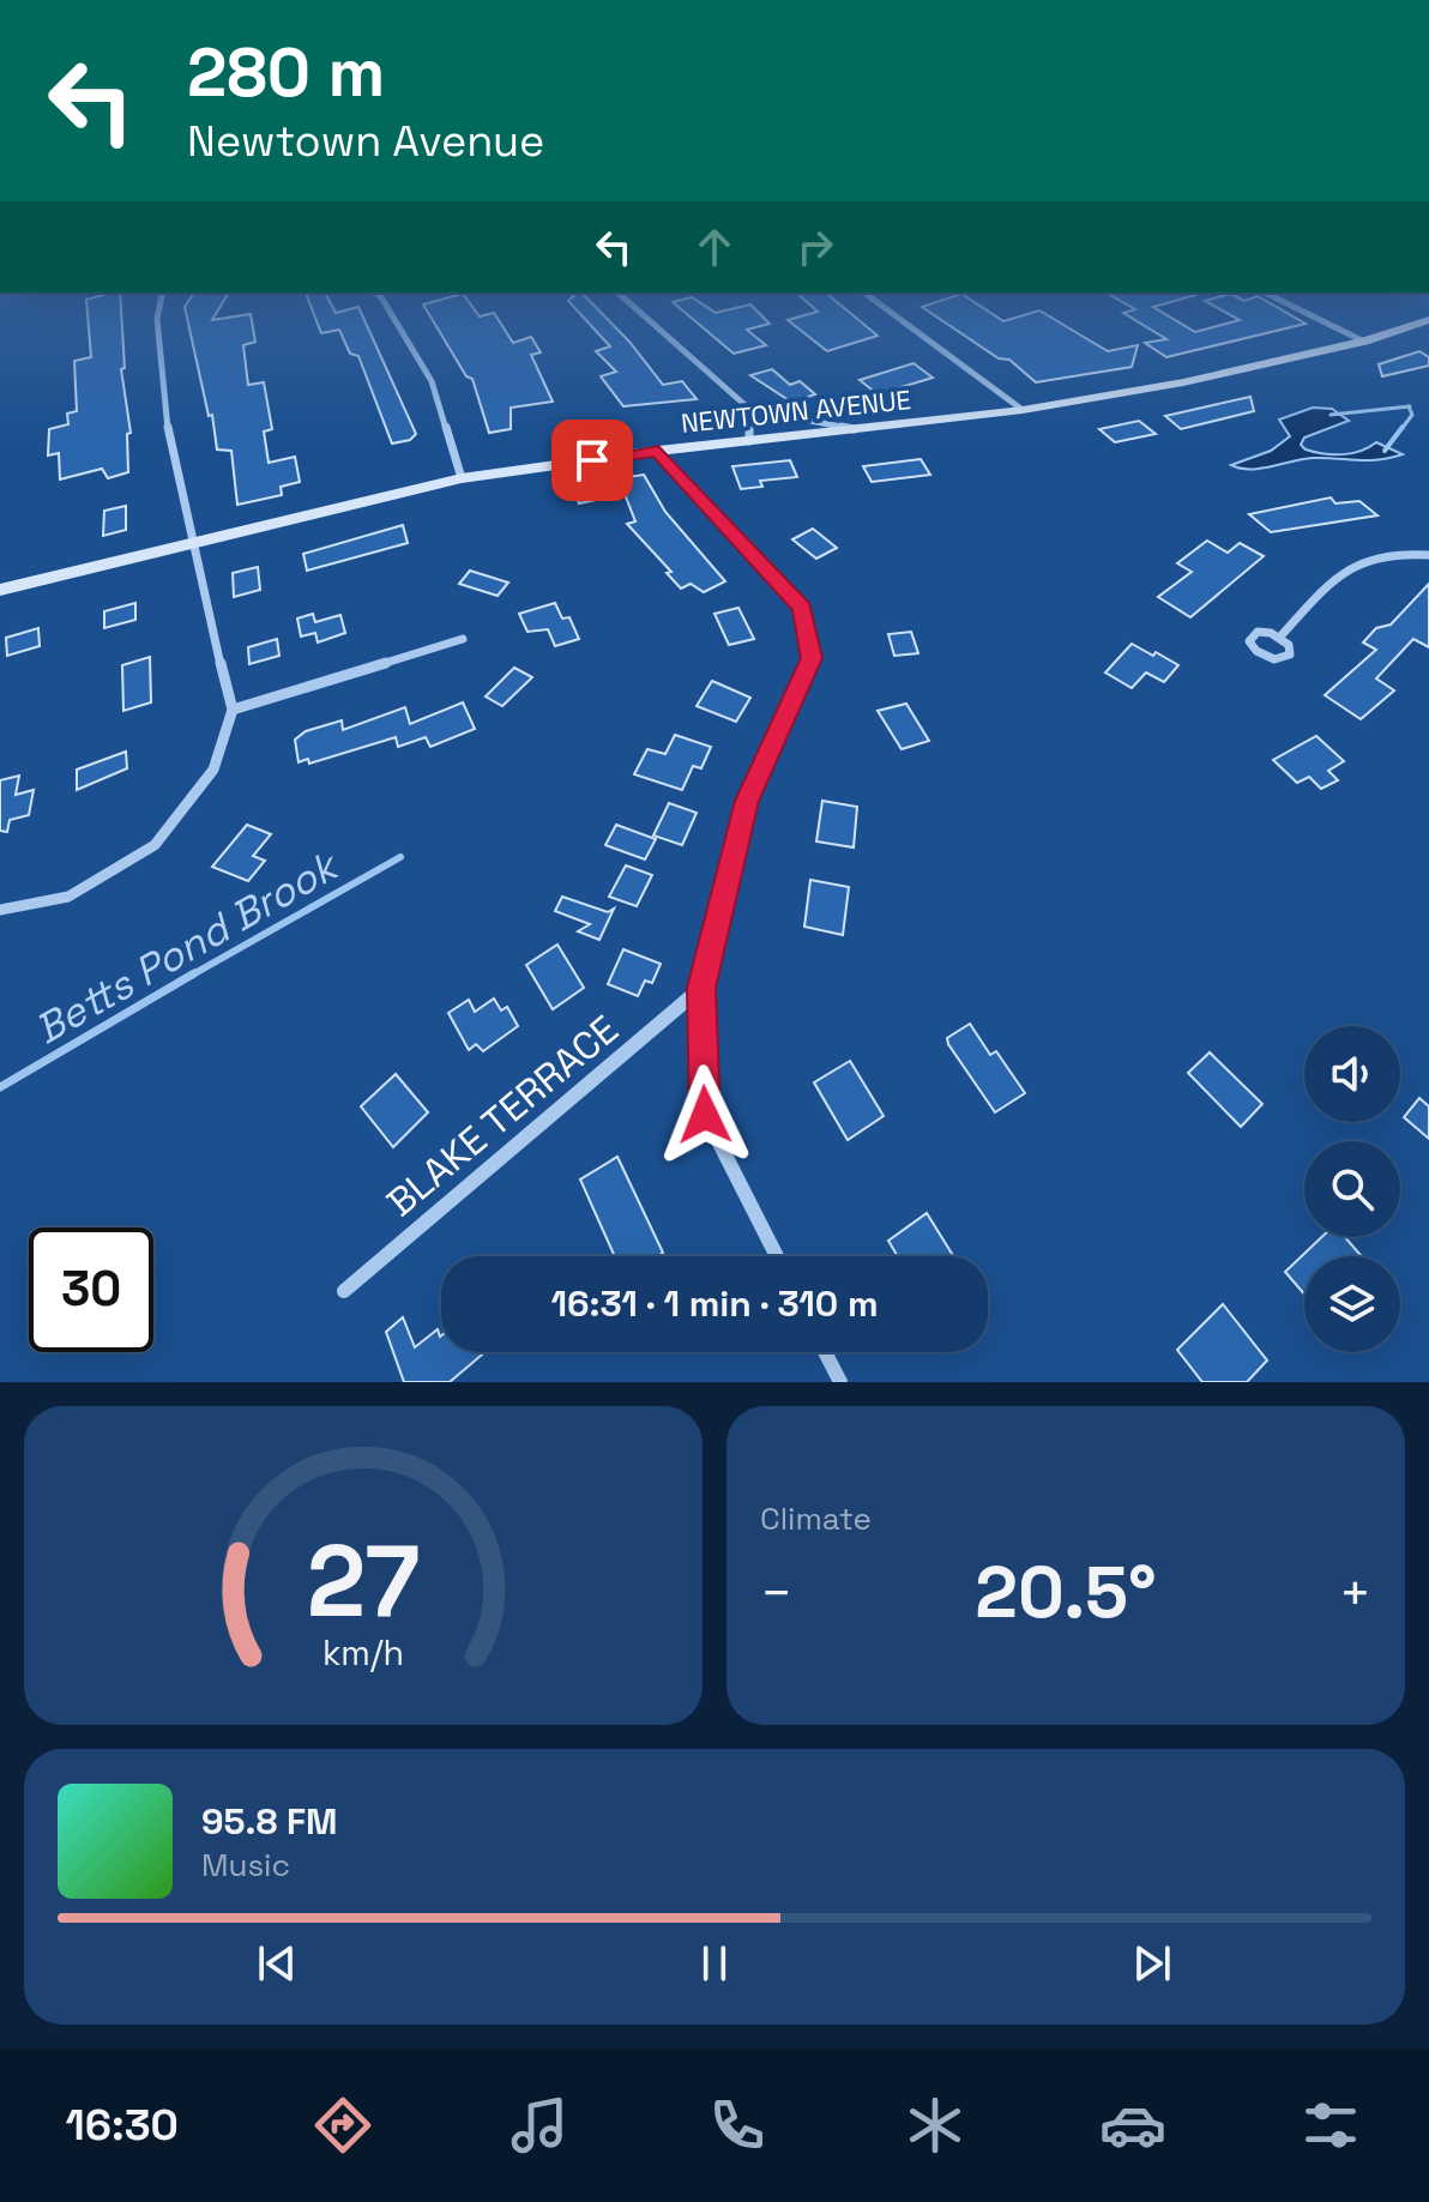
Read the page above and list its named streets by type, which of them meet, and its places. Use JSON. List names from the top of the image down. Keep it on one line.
{"streets":{"main road":["NEWTOWN AVENUE"],"street":["BLAKE TERRACE"]},"water":["Betts Pond Brook"],"page":{"turn":["280 m","Newtown Avenue"],"limit":"30","trip":"16:31 · 1 min · 310 m","tile":"Climate","heat":["−","20.5°","+"],"song":["95.8 FM","Music"],"tabs":"16:30","gauge":["27","km/h"]}}
